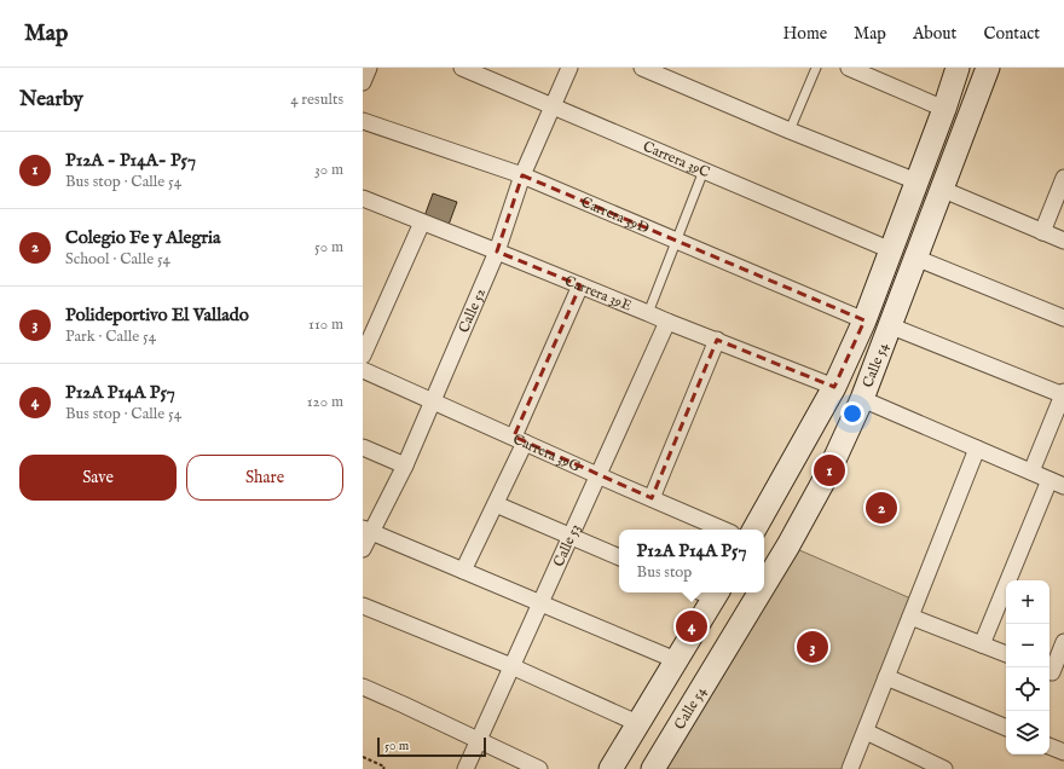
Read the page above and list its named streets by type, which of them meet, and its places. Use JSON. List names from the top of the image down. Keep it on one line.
{"streets":{"main road":["Calle 54"],"street":["Carrera 39C","Carrera 39D","Carrera 39E","Calle 52","Carrera 39G","Calle 53"]},"crossings":[["Carrera 39C","Calle 52"],["Carrera 39C","Calle 54"],["Carrera 39D","Calle 52"],["Carrera 39D","Calle 54"],["Carrera 39E","Calle 52"],["Carrera 39E","Calle 54"],["Carrera 39E","Calle 53"],["Calle 52","Carrera 39G"],["Carrera 39G","Calle 53"]],"scale_bar":"50 m","page":{"header":"Map","nav":["Home","Map","About","Contact"],"heading":["Nearby","4 results"],"list":[{"mark":"1","name":"P12A - P14A- P57","note":"Bus stop · Calle 54","value":"30 m"},{"mark":"2","name":"Colegio Fe y Alegria","note":"School · Calle 54","value":"50 m"},{"mark":"3","name":"Polideportivo El Vallado","note":"Park · Calle 54","value":"110 m"},{"mark":"4","name":"P12A P14A P57","note":"Bus stop · Calle 54","value":"120 m"}],"buttons":["Save","Share"],"pins":["1","2","4","3"],"popup":["P12A P14A P57","Bus stop"],"map_buttons":["+","−"],"scale":"50 m"}}
